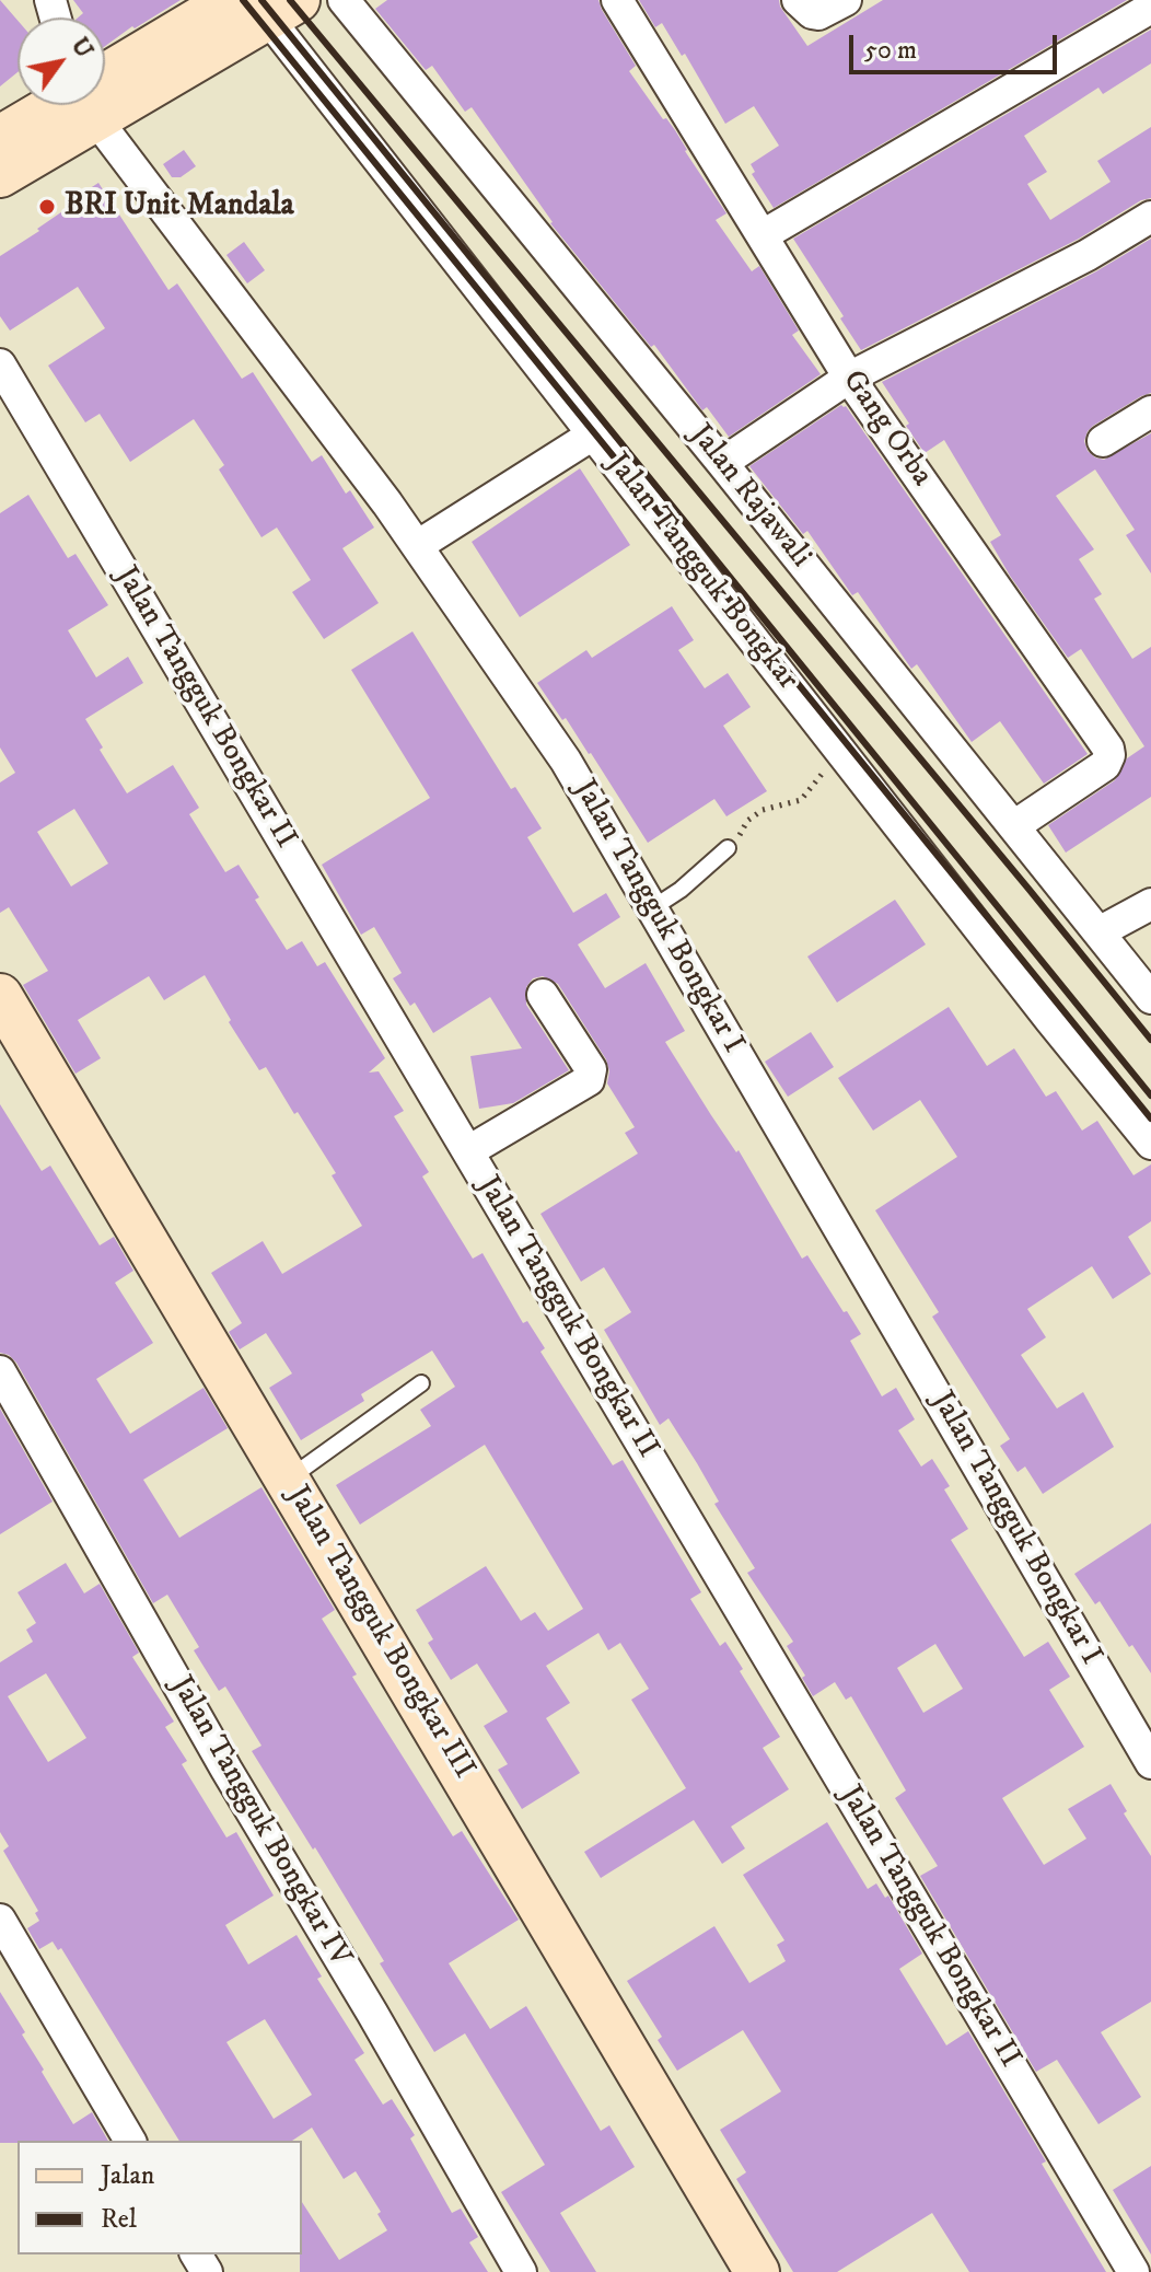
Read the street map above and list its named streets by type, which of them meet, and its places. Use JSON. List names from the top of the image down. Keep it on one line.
{"streets":{"street":["Gang Orba","Jalan Rajawali","Jalan Tangguk Bongkar","Jalan Tangguk Bongkar II","Jalan Tangguk Bongkar I","Jalan Tangguk Bongkar III","Jalan Tangguk Bongkar IV"]},"places":["BRI Unit Mandala"],"legend":["Jalan","Rel"],"scale_bar":"50 m","north":"top right"}
